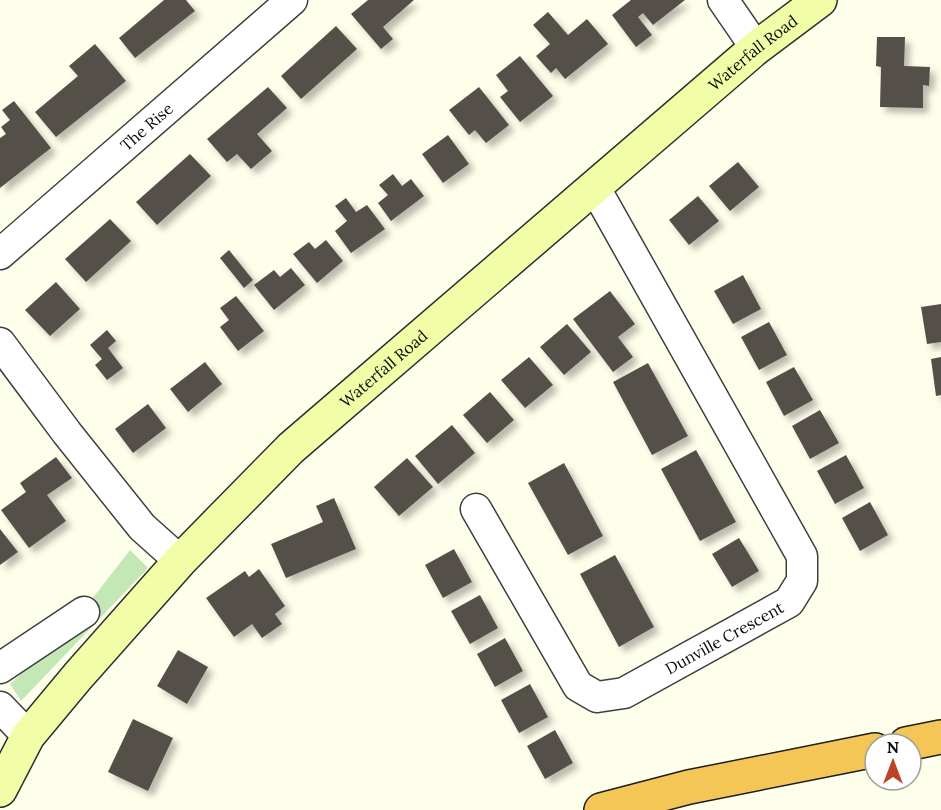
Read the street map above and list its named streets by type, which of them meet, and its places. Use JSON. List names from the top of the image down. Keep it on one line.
{"streets":{"street":["Waterfall Road","The Rise","Dunville Crescent"]},"crossings":[["Waterfall Road","Dunville Crescent"]],"north":"top"}
